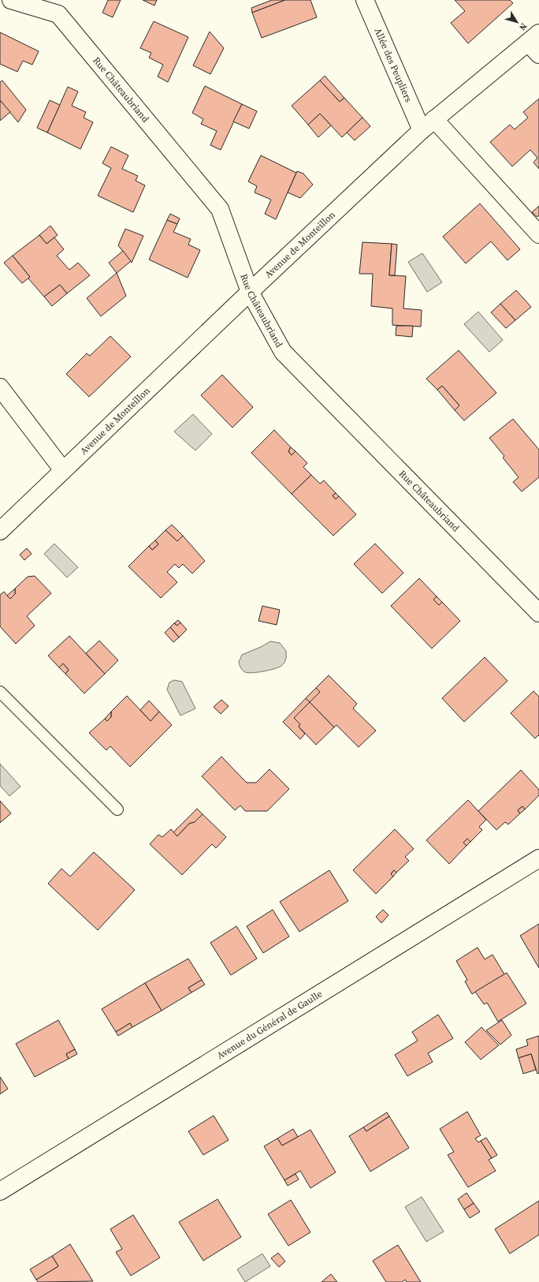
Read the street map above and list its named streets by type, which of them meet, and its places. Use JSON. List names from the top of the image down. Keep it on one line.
{"streets":{"street":["Allée des Peupliers","Rue Châteaubriand","Avenue de Monteillon","Avenue du Général de Gaulle"]},"crossings":[["Allée des Peupliers","Avenue de Monteillon"],["Rue Châteaubriand","Avenue de Monteillon"]],"north":"bottom right"}
